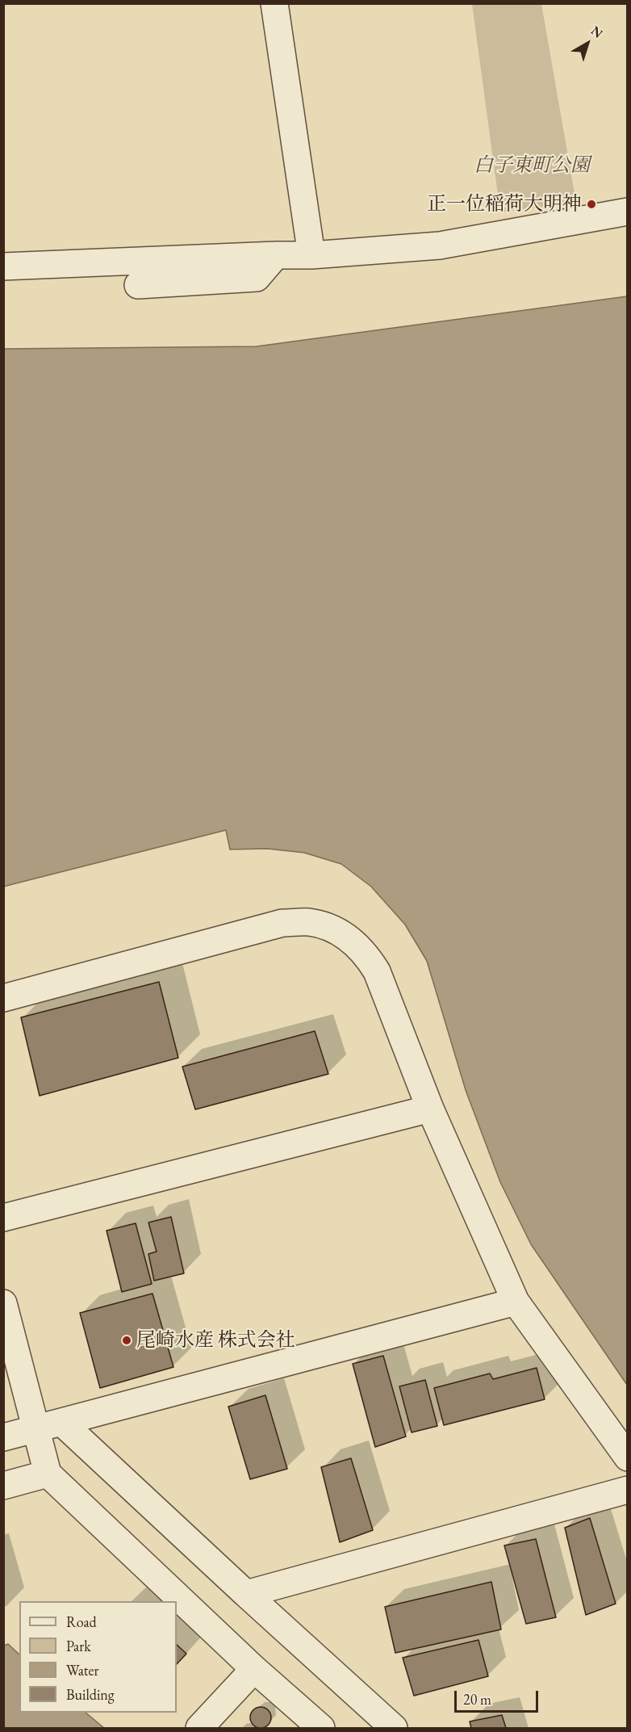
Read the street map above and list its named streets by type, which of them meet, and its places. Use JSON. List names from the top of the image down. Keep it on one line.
{"parks":["白子東町公園"],"places":["正一位稲荷大明神","尾崎水産 株式会社"],"legend":["Road","Park","Water","Building"],"scale_bar":"20 m","north":"top right"}
